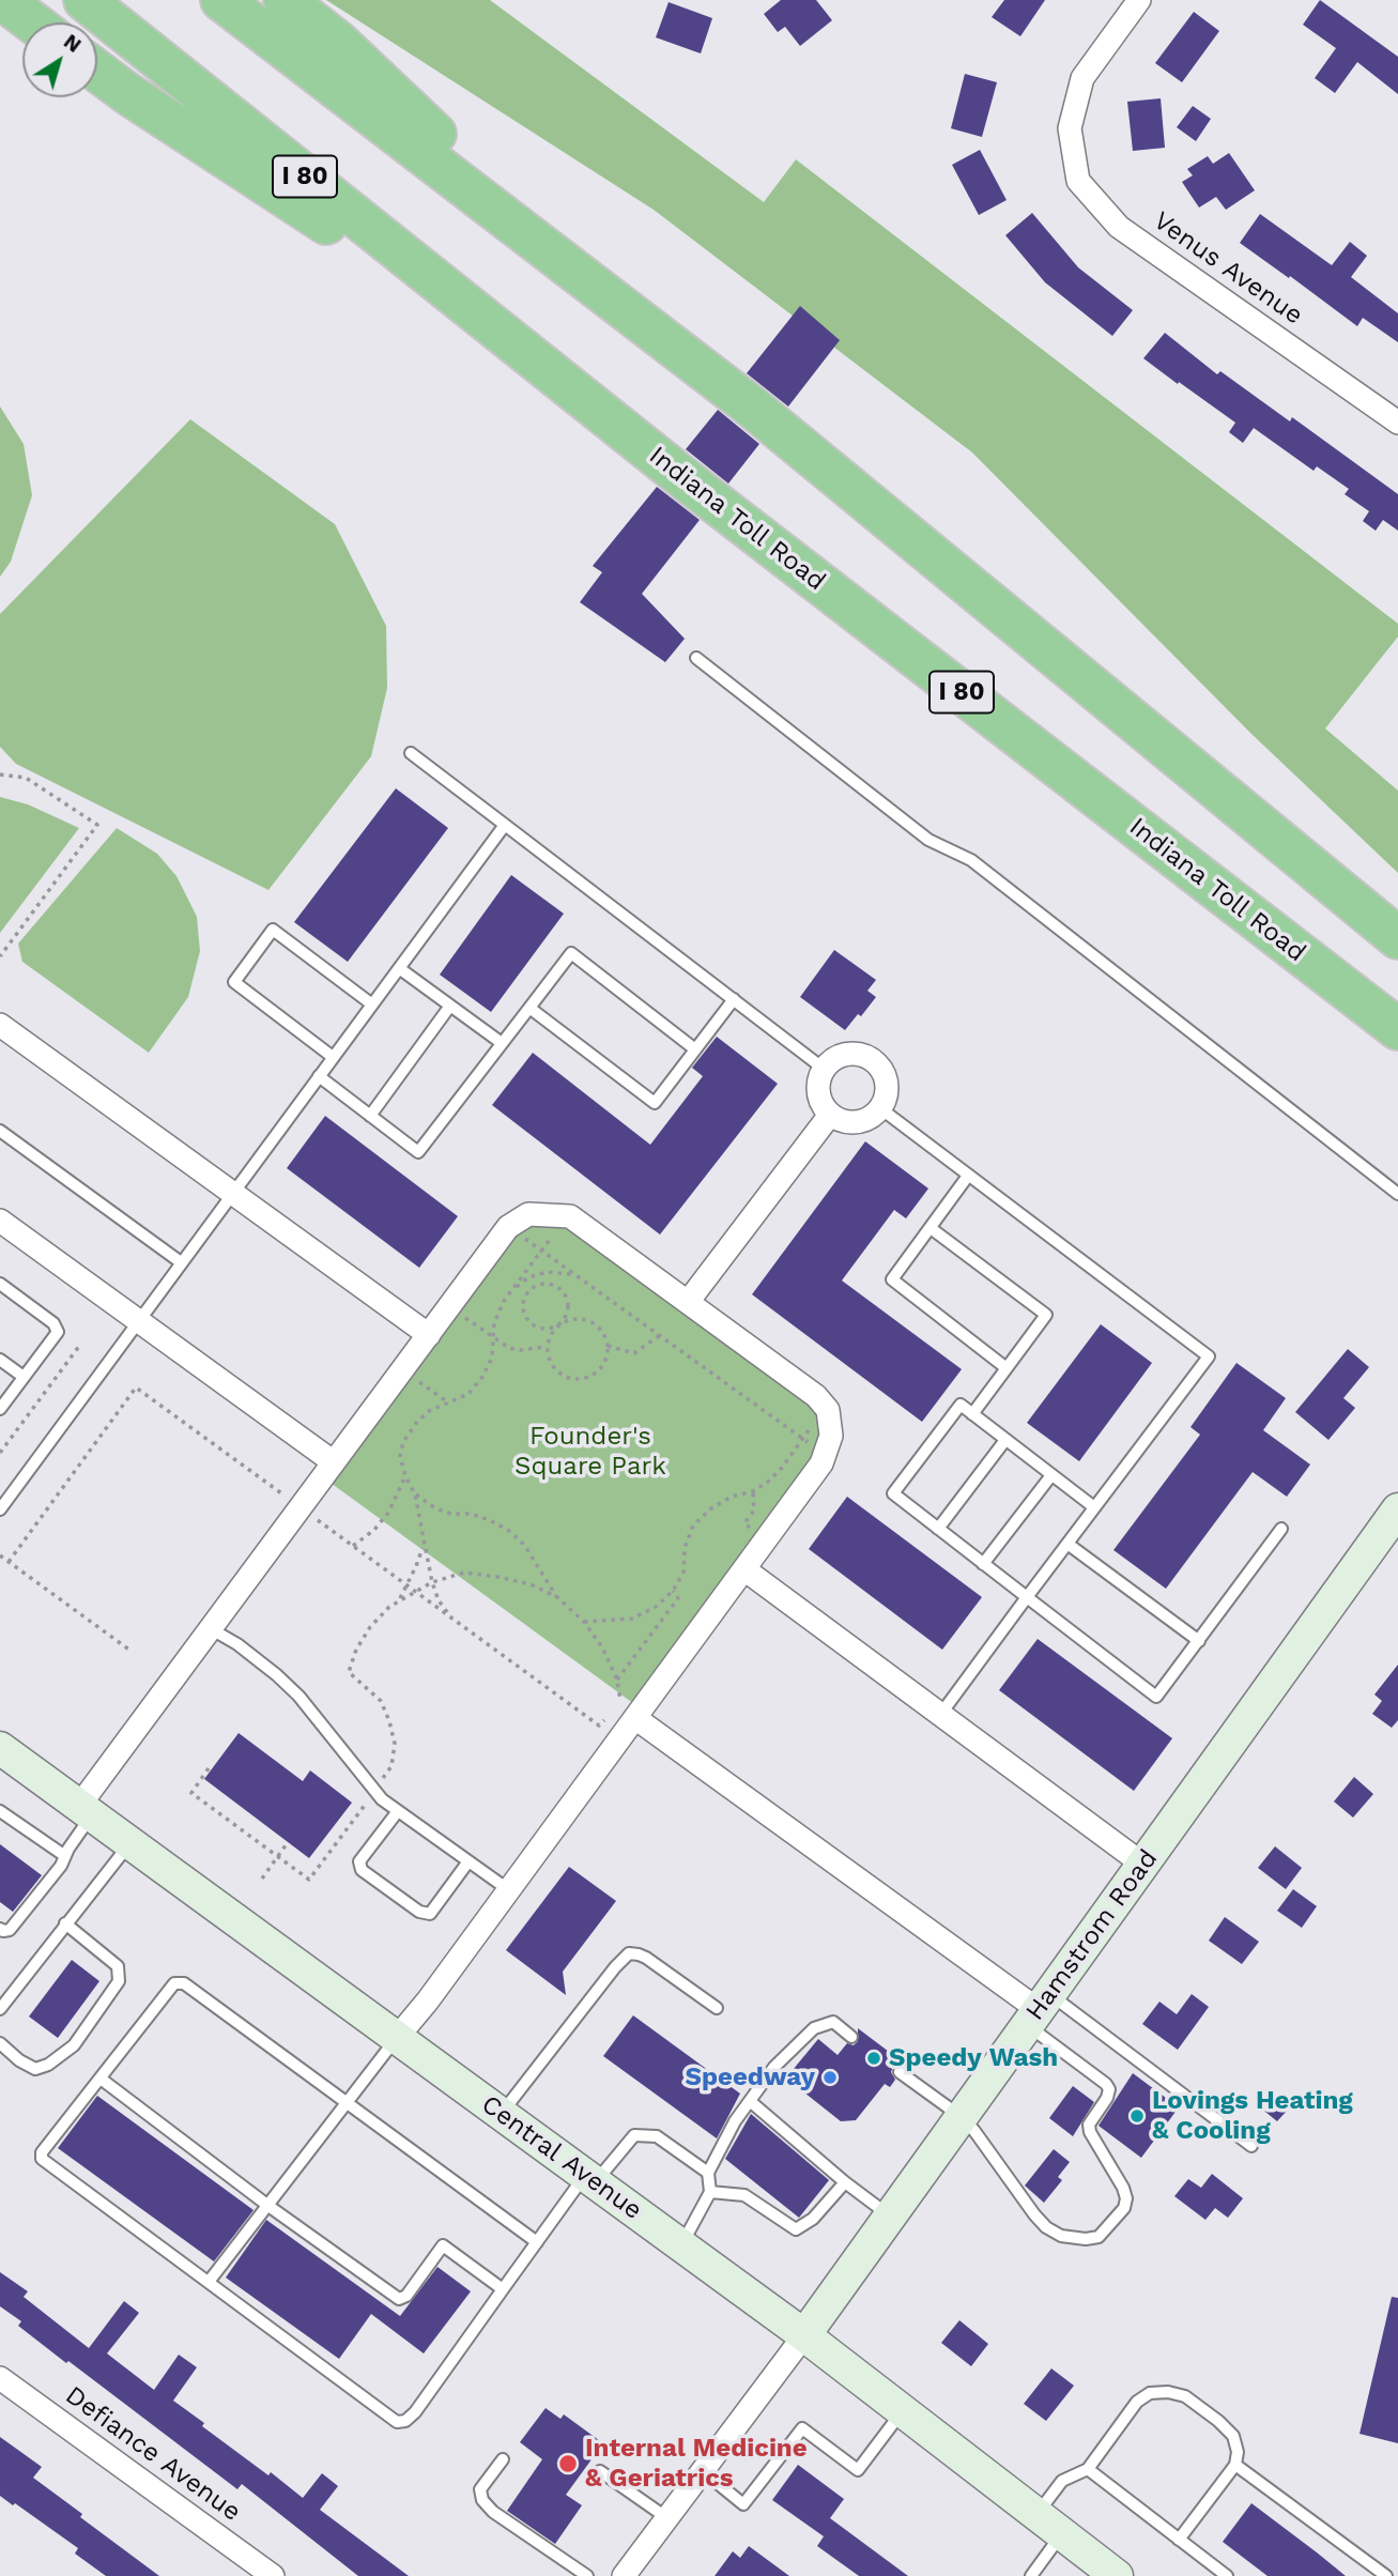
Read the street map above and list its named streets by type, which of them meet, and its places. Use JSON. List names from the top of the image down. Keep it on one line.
{"streets":{"highway":["I 80","Indiana Toll Road"],"main road":["Hamstrom Road","Central Avenue"],"street":["Venus Avenue","Defiance Avenue"]},"crossings":[["Hamstrom Road","Central Avenue"]],"parks":["Founder's Square Park"],"places":["Speedy Wash","Speedway","Lovings Heating & Cooling","Internal Medicine & Geriatrics"],"north":"top right"}
